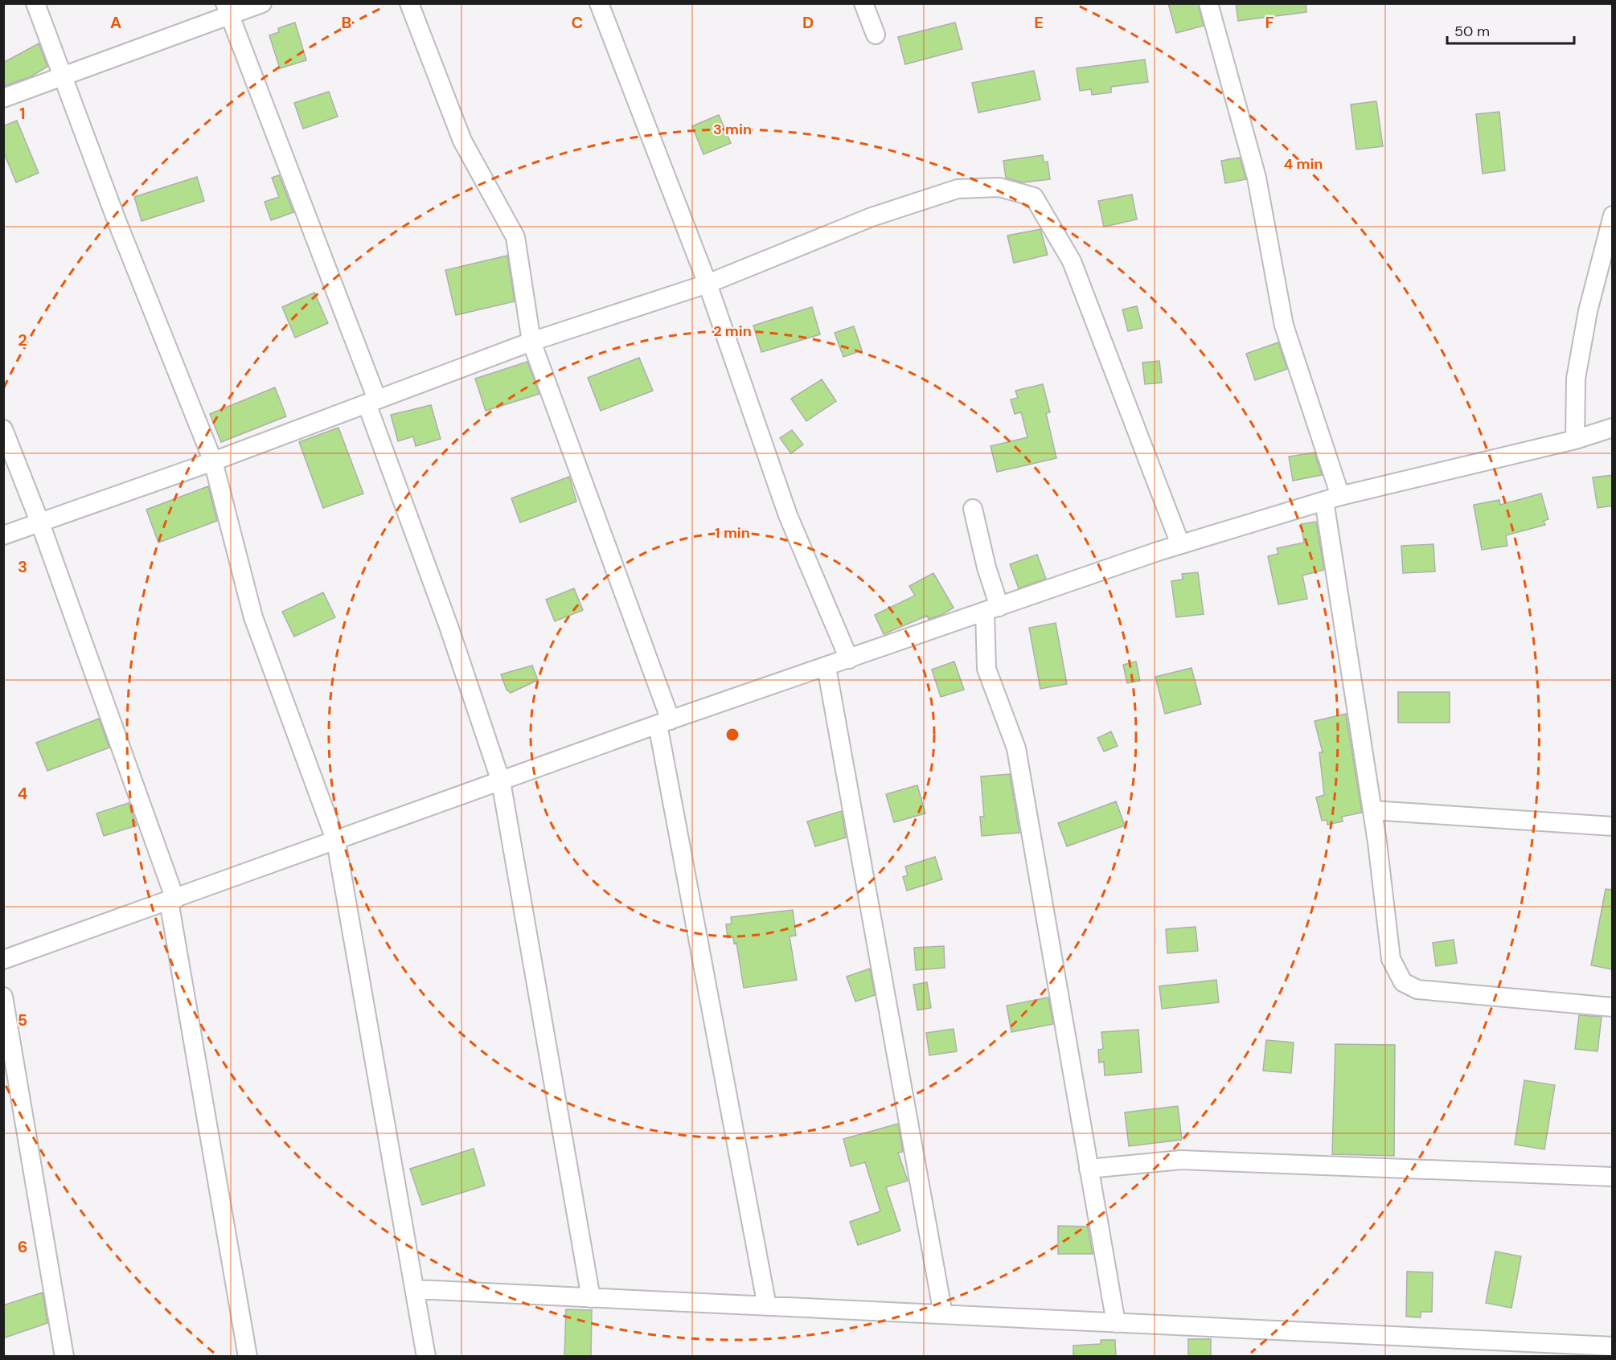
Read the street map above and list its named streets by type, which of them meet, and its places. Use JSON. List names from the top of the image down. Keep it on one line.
{"scale_bar":"50 m","grid":{"columns":["A","B","C","D","E","F"],"rows":["1","2","3","4","5","6"]},"rings":["3 min","4 min","2 min","1 min"]}
